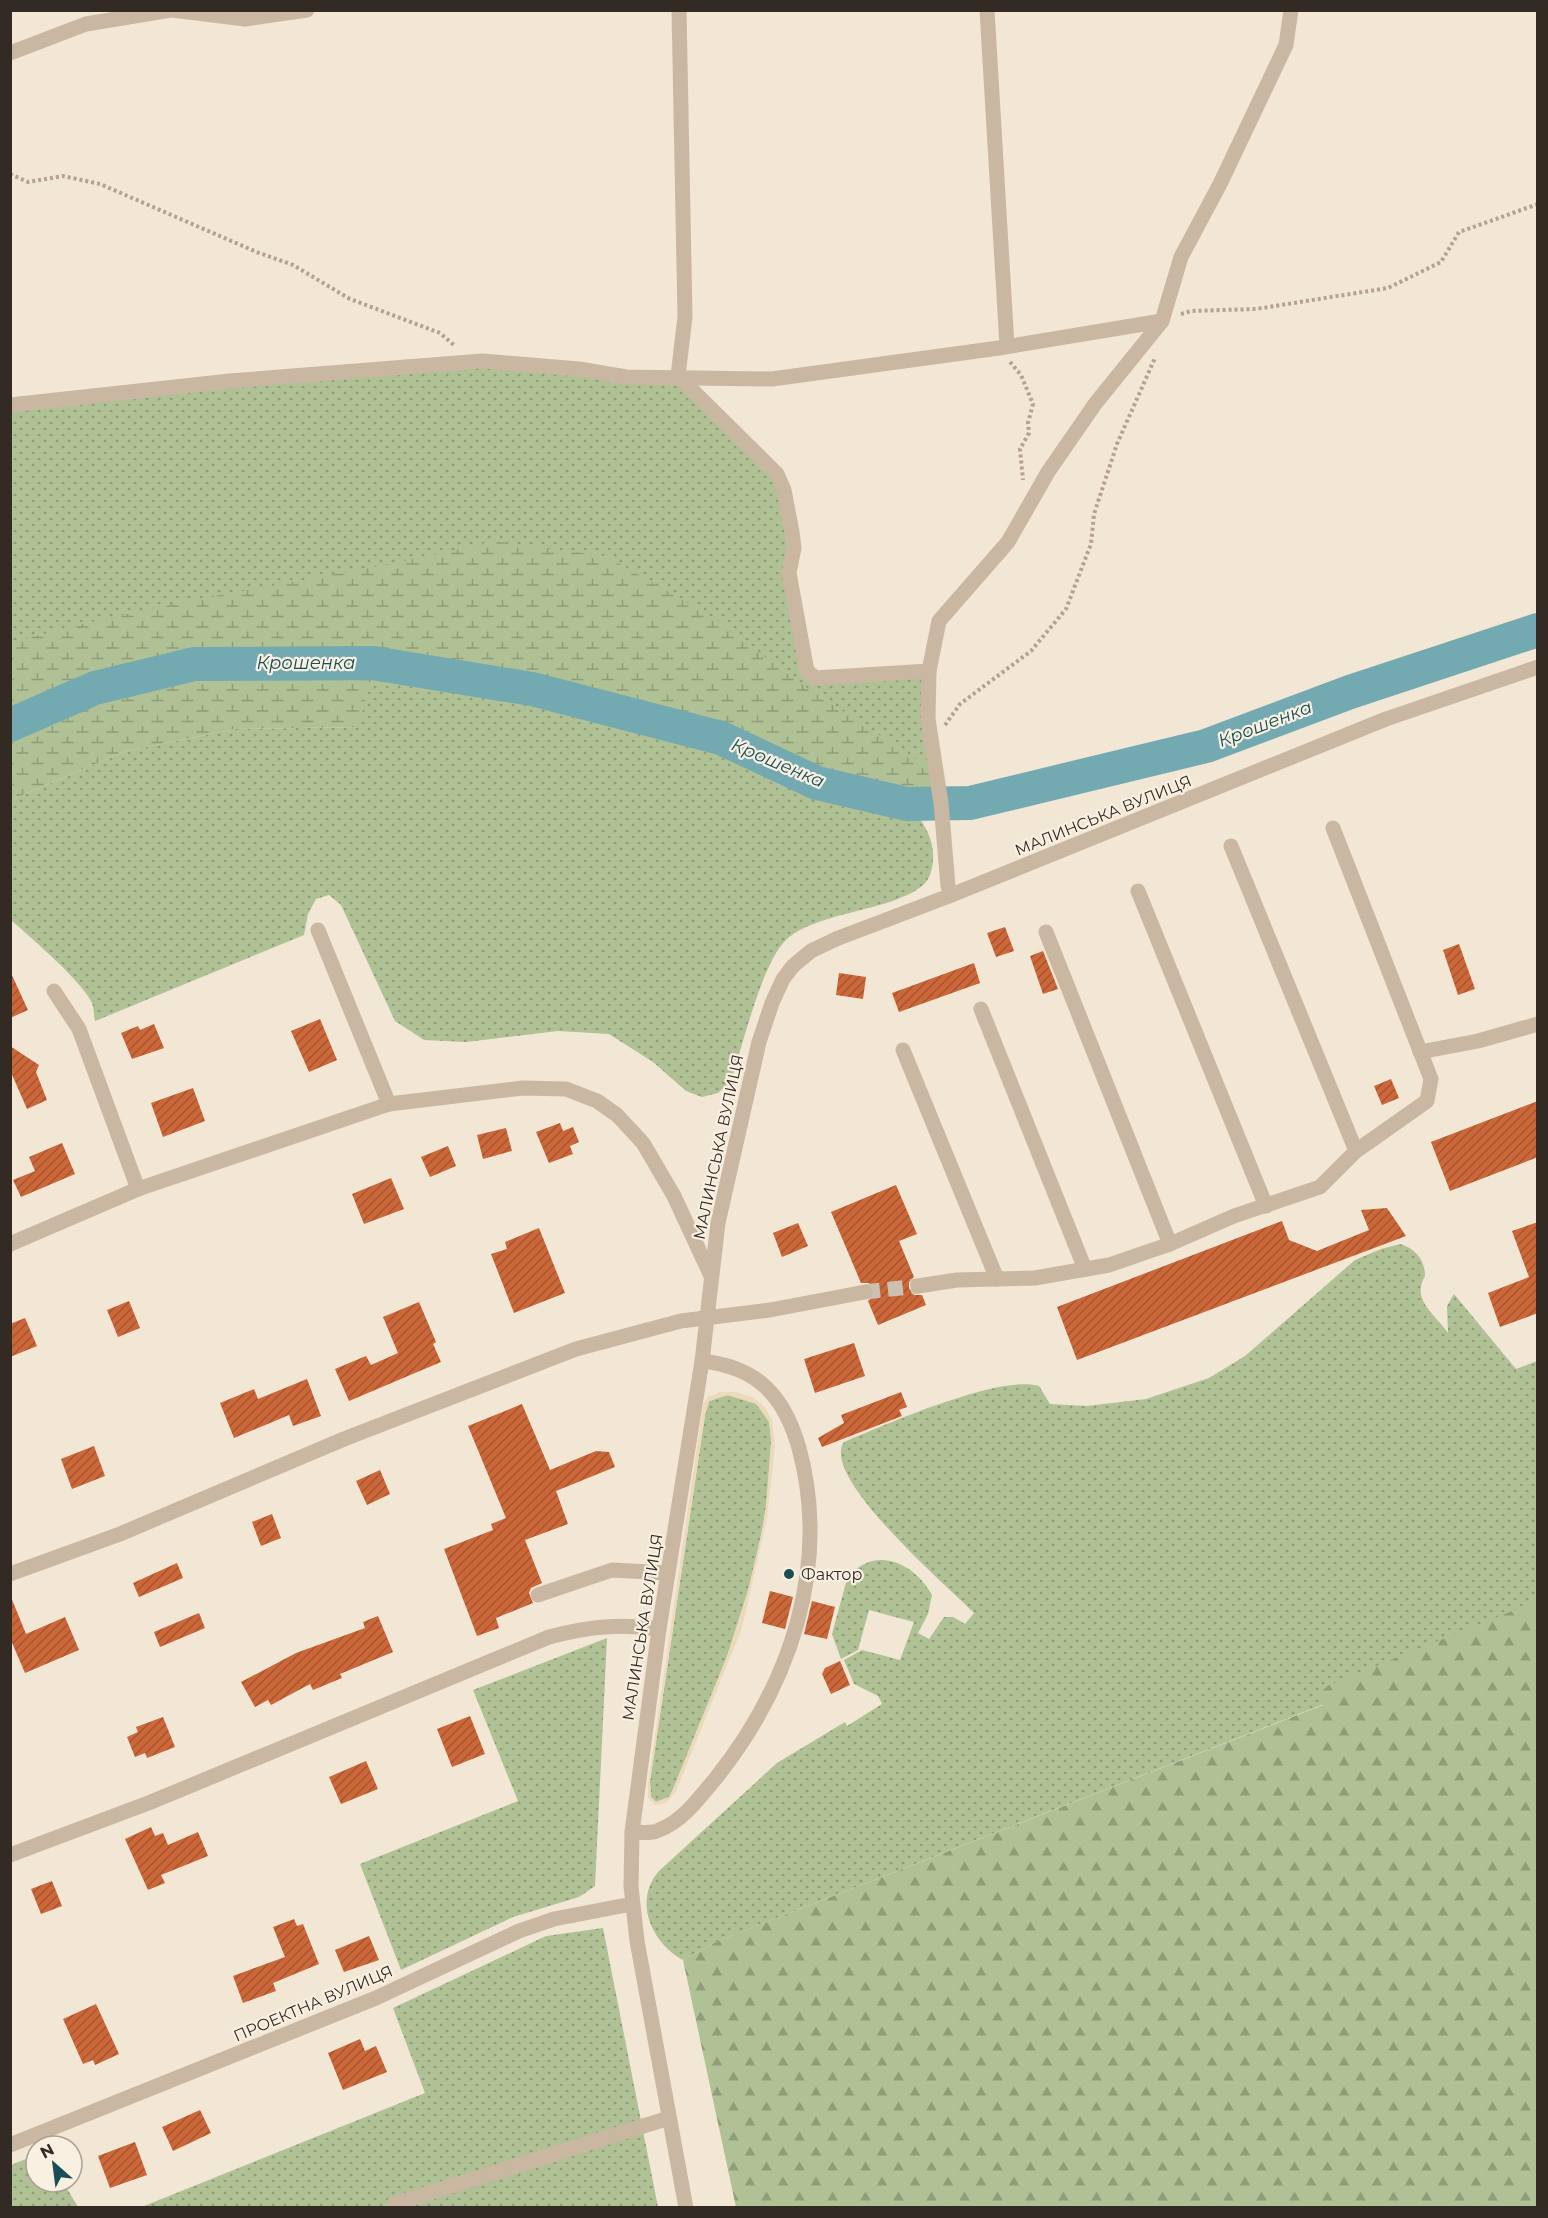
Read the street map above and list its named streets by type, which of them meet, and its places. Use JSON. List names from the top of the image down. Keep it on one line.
{"streets":{"street":["МАЛИНСЬКА ВУЛИЦЯ","ПРОЕКТНА ВУЛИЦЯ"]},"crossings":[["МАЛИНСЬКА ВУЛИЦЯ","ПРОЕКТНА ВУЛИЦЯ"]],"water":["Крошенка"],"places":["Фактор"],"north":"top left"}
